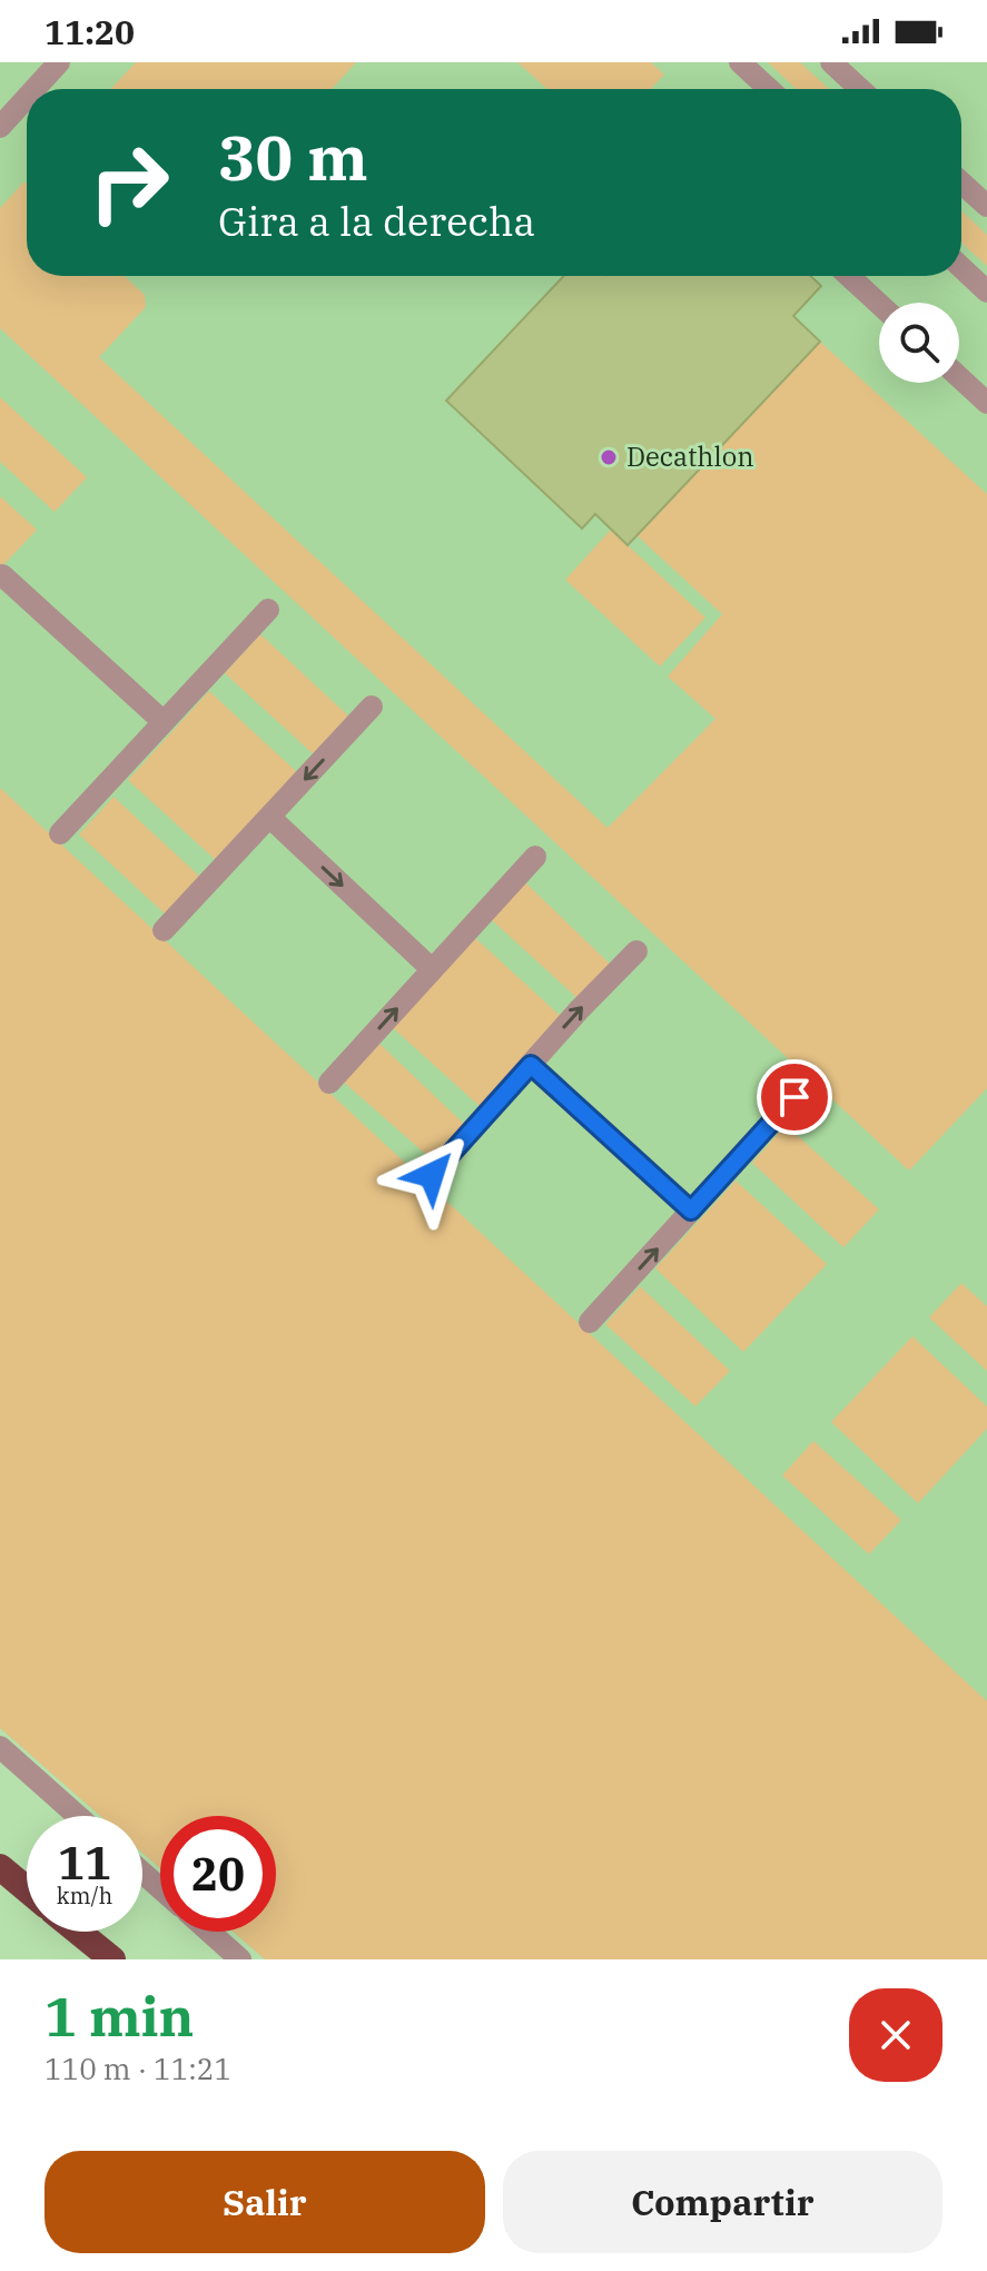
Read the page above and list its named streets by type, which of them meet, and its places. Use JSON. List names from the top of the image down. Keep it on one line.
{"places":["Decathlon"],"page":{"status":"11:20","turn":["30 m","Gira a la derecha"],"speed":"11 km/h","limit":"20","heading":["1 min","110 m · 11:21"],"buttons":["Salir","Compartir"]}}
